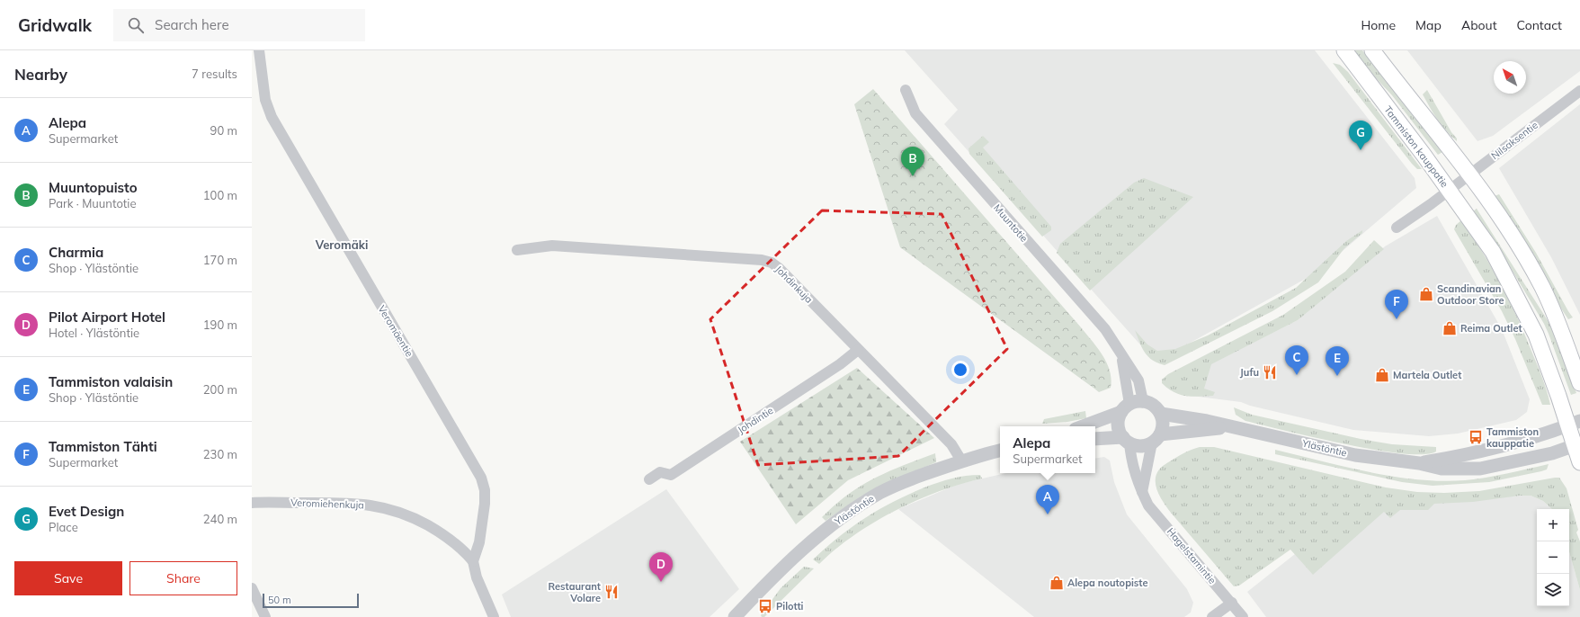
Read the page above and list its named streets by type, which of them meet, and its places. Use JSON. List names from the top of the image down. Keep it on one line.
{"streets":{"main road":["Tammiston kauppatie"],"street":["Nilsaksentie","Muuntotie","Johdinkuja","Veromäentie","Johdintie","Ylästöntie","Veromiehenkuja","Hagelstamintie"]},"crossings":[["Nilsaksentie","Tammiston kauppatie"],["Tammiston kauppatie","Ylästöntie"],["Muuntotie","Ylästöntie"],["Muuntotie","Hagelstamintie"],["Johdinkuja","Johdintie"],["Johdinkuja","Ylästöntie"],["Veromäentie","Veromiehenkuja"],["Ylästöntie","Hagelstamintie"]],"districts":["Veromäki"],"places":{"shop":["Scandinavian Outdoor Store","Reima Outlet","Martela Outlet","Alepa noutopiste"],"restaurant":["Jufu","Restaurant Volare"],"bus stop":["Tammiston kauppatie","Pilotti"]},"scale_bar":"50 m","north":"top left","page":{"header":"Gridwalk","search":"Search here","nav":["Home","Map","About","Contact"],"heading":["Nearby","7 results"],"list":[{"mark":"A","name":"Alepa","note":"Supermarket","value":"90 m"},{"mark":"B","name":"Muuntopuisto","note":"Park · Muuntotie","value":"100 m"},{"mark":"C","name":"Charmia","note":"Shop · Ylästöntie","value":"170 m"},{"mark":"D","name":"Pilot Airport Hotel","note":"Hotel · Ylästöntie","value":"190 m"},{"mark":"E","name":"Tammiston valaisin","note":"Shop · Ylästöntie","value":"200 m"},{"mark":"F","name":"Tammiston Tähti","note":"Supermarket","value":"230 m"},{"mark":"G","name":"Evet Design","note":"Place","value":"240 m"}],"pins":["G","B","F","C","E","A","D"],"popup":["Alepa","Supermarket"],"map_buttons":["+","−"],"buttons":["Save","Share"],"scale":"50 m"}}
